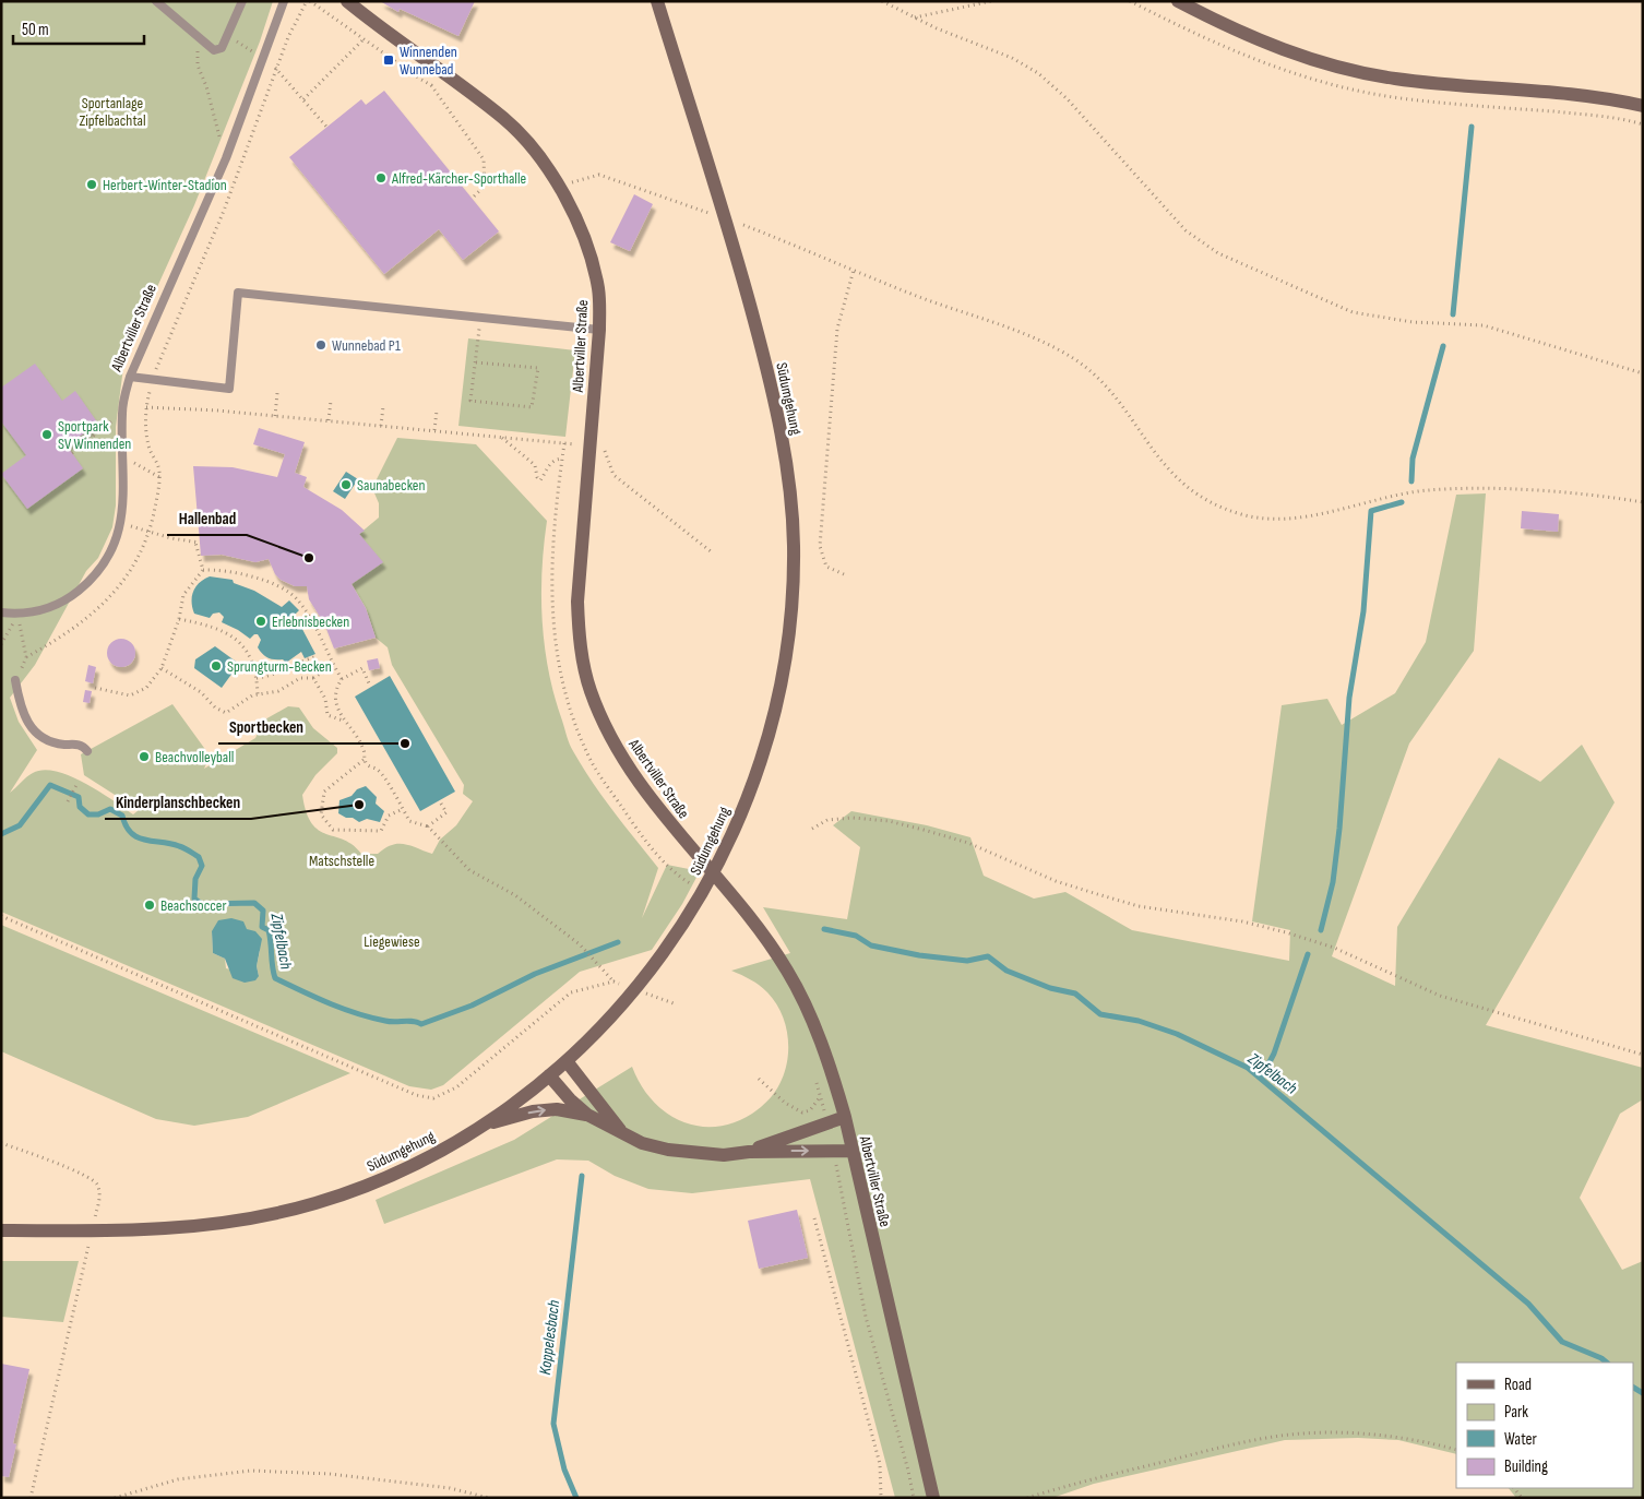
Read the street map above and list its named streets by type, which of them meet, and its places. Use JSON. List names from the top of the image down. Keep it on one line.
{"streets":{"street":["Albertviller Straße","Südumgehung"]},"water":["Zipfelbach","Koppelesbach"],"parks":["Sportanlage Zipfelbachtal","Matschstelle","Liegewiese"],"places":{"transit":["Winnenden Wunnebad"],"other":["Alfred-Kärcher-Sporthalle","Herbert-Winter-Stadion","Wunnebad P1","Sportpark SV Winnenden","Saunabecken","Hallenbad","Erlebnisbecken","Sprungturm-Becken","Sportbecken","Beachvolleyball","Kinderplanschbecken","Beachsoccer"]},"legend":["Road","Park","Water","Building"],"scale_bar":"50 m"}
